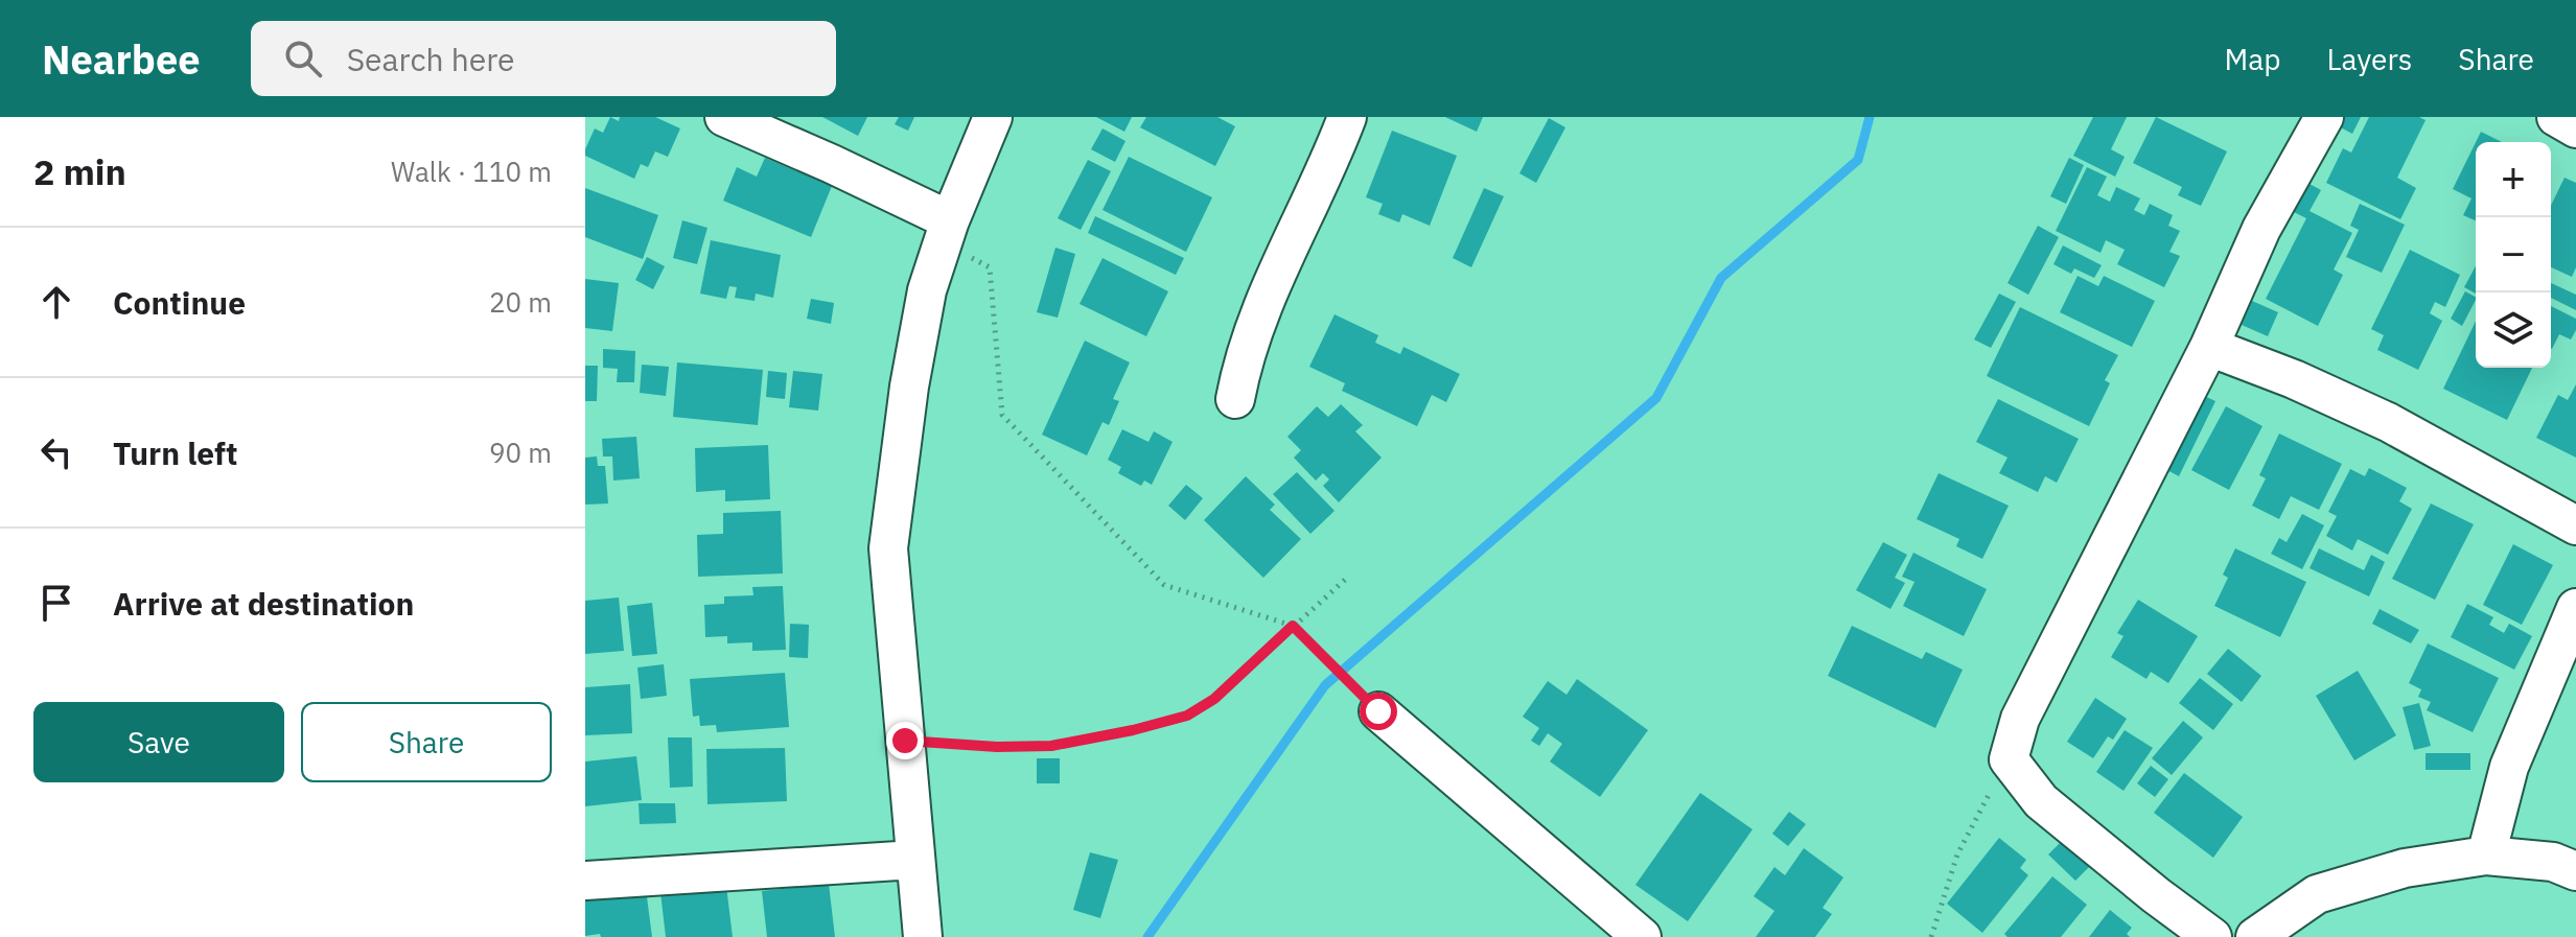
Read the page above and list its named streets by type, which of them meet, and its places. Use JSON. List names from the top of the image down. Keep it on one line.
{"page":{"header":"Nearbee","search":"Search here","nav":["Map","Layers","Share"],"heading":["2 min","Walk · 110 m"],"map_buttons":["+","−"],"list":[["Continue","20 m"],["Turn left","90 m"],"Arrive at destination"],"buttons":["Save","Share"]}}
